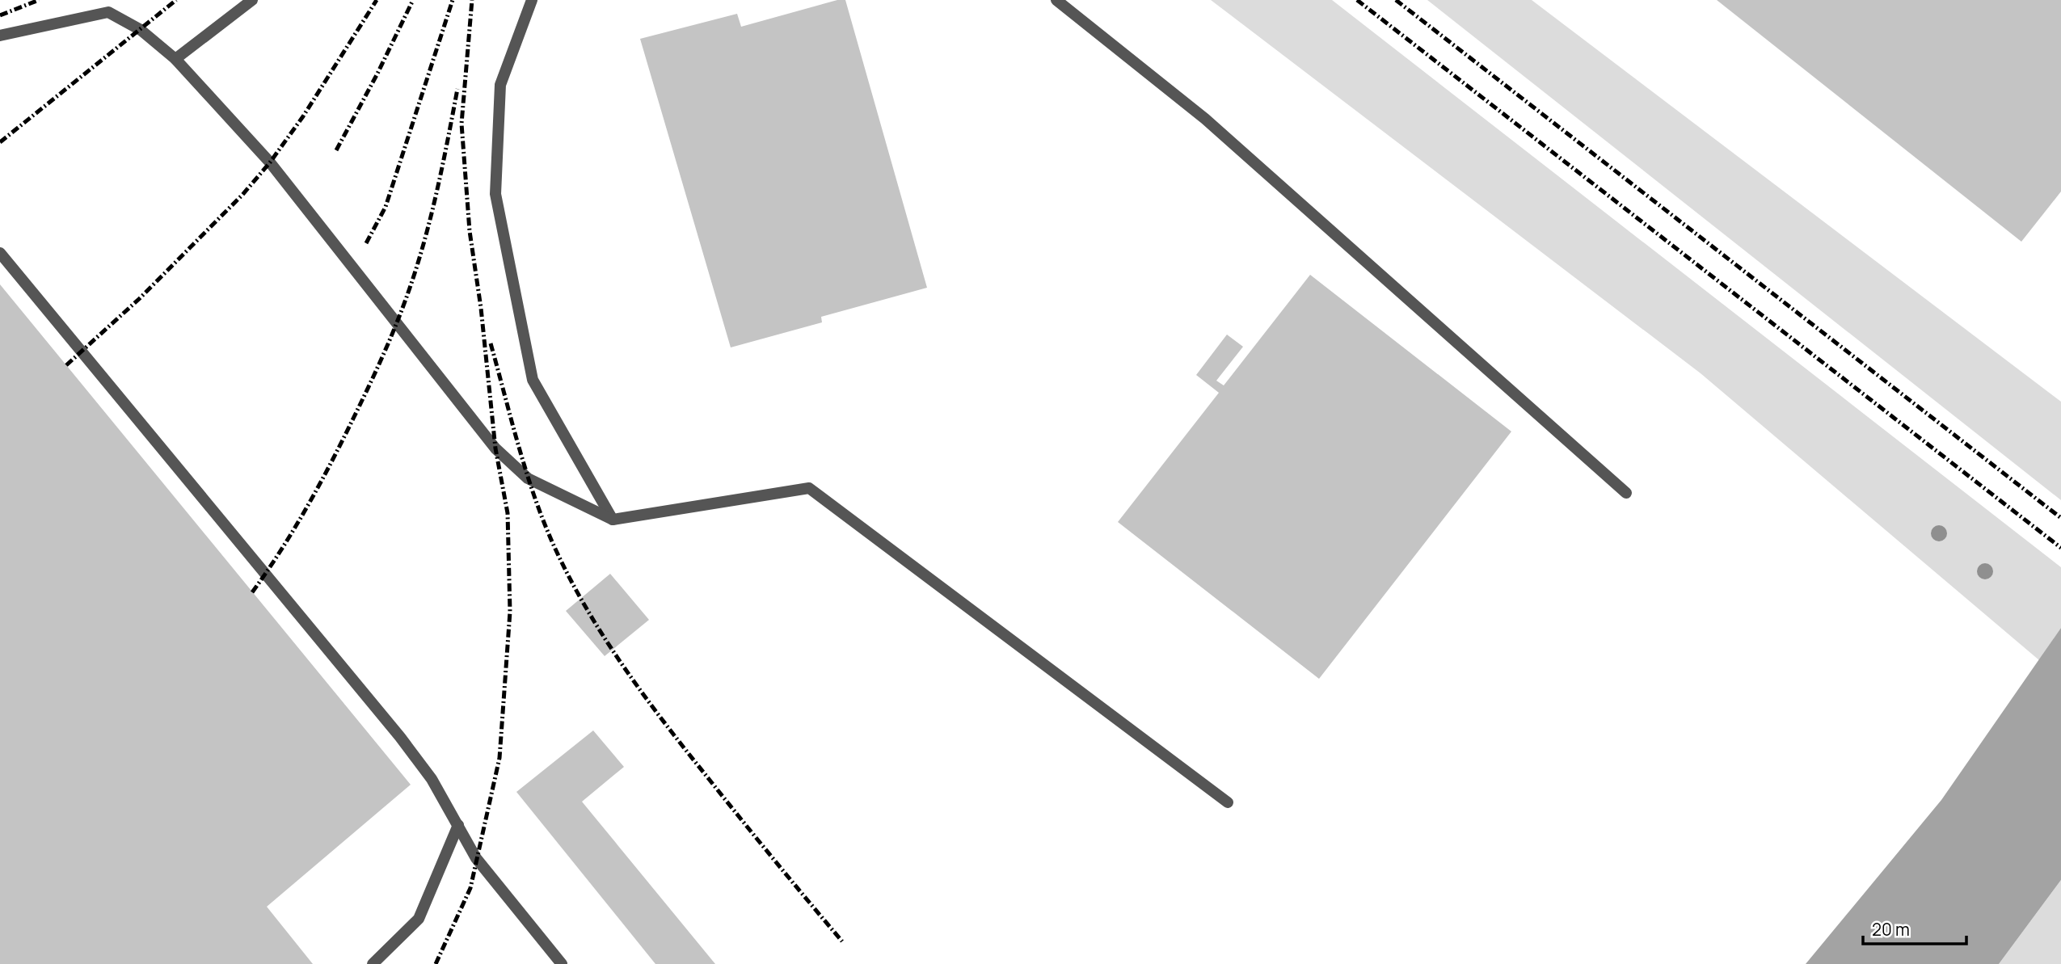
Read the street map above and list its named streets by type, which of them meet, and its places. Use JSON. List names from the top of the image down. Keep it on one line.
{"scale_bar":"20 m"}
